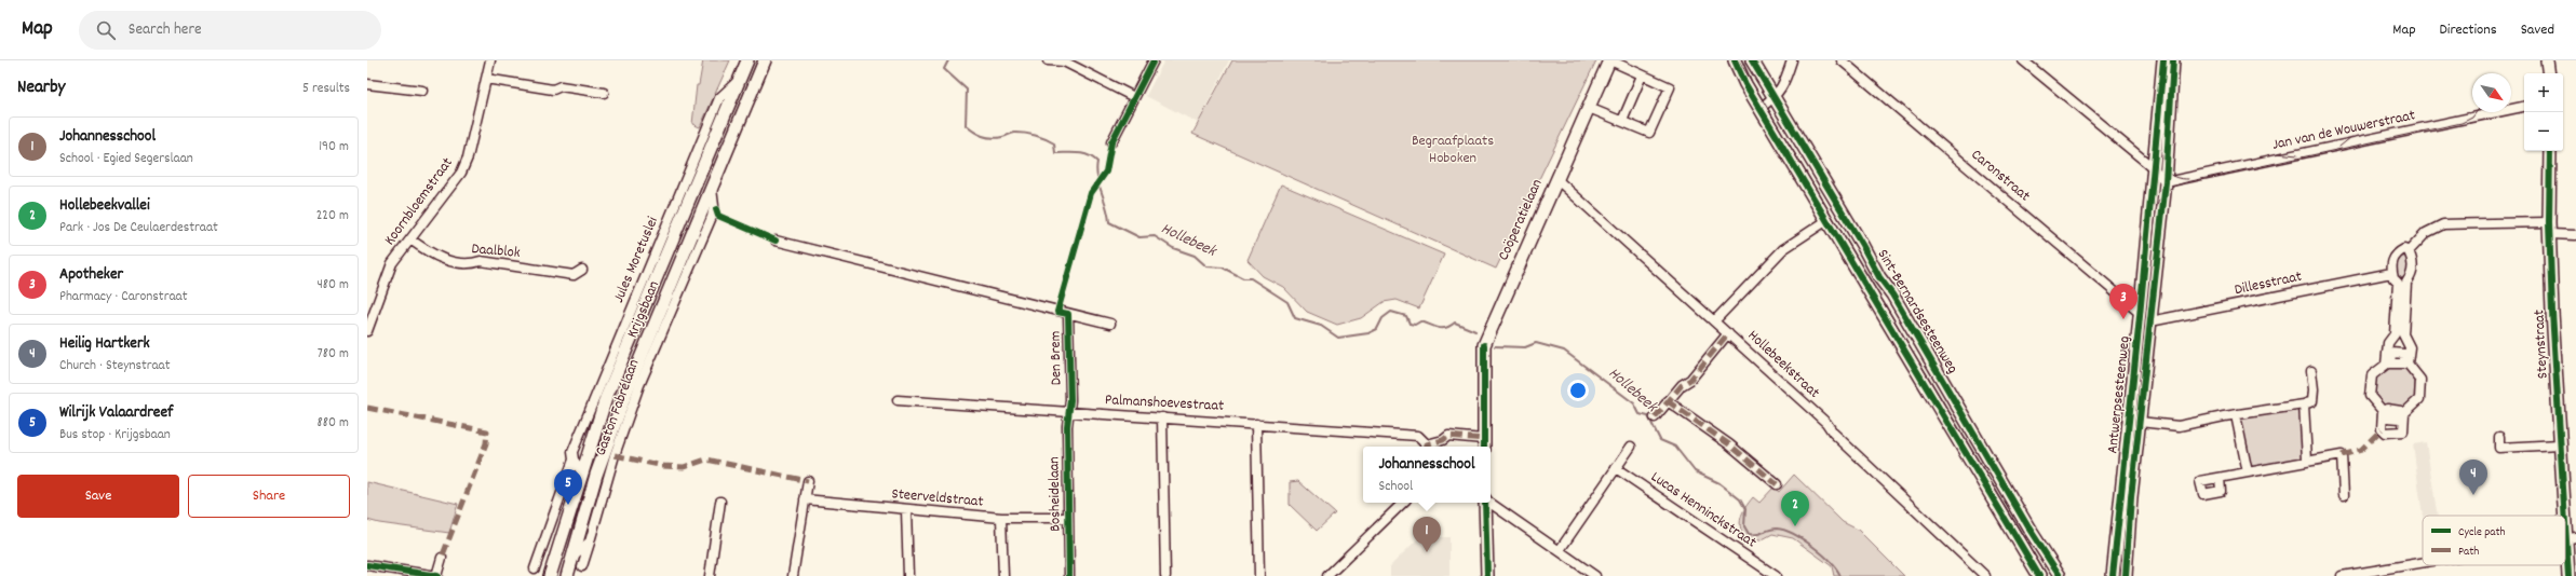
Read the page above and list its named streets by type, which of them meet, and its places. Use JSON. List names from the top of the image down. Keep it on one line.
{"streets":{"main road":["Coöperatielaan","Krijgsbaan","Sint-Bernardsesteenweg","Steynstraat","Antwerpsesteenweg"],"street":["Jan van de Wouwerstraat","Caronstraat","Koornbloemstraat","Daalblok","Jules Moretuslei","Dillesstraat","Den Brem","Hollebeekstraat","Palmanshoevestraat","Gaston Fabrélaan","Bosheidelaan","Steerveldstraat","Lucas Henninckstraat"]},"crossings":[["Jan van de Wouwerstraat","Antwerpsesteenweg"],["Caronstraat","Antwerpsesteenweg"],["Koornbloemstraat","Daalblok"],["Coöperatielaan","Hollebeekstraat"],["Jules Moretuslei","Krijgsbaan"],["Dillesstraat","Antwerpsesteenweg"],["Krijgsbaan","Gaston Fabrélaan"],["Den Brem","Palmanshoevestraat"],["Den Brem","Bosheidelaan"],["Palmanshoevestraat","Bosheidelaan"],["Bosheidelaan","Steerveldstraat"]],"water":["Hollebeek"],"parks":["Begraafplaats Hoboken"],"legend":["Cycle path","Path"],"north":"bottom right","page":{"header":"Map","search":"Search here","nav":["Map","Directions","Saved"],"heading":["Nearby","5 results"],"map_buttons":["+","−"],"list":[{"mark":"1","name":"Johannesschool","note":"School · Egied Segerslaan","value":"190 m"},{"mark":"2","name":"Hollebeekvallei","note":"Park · Jos De Ceulaerdestraat","value":"220 m"},{"mark":"3","name":"Apotheker","note":"Pharmacy · Caronstraat","value":"480 m"},{"mark":"4","name":"Heilig Hartkerk","note":"Church · Steynstraat","value":"780 m"},{"mark":"5","name":"Wilrijk Valaardreef","note":"Bus stop · Krijgsbaan","value":"880 m"}],"pins":["3","4","5","2","1"],"popup":["Johannesschool","School"],"buttons":["Save","Share"]}}
